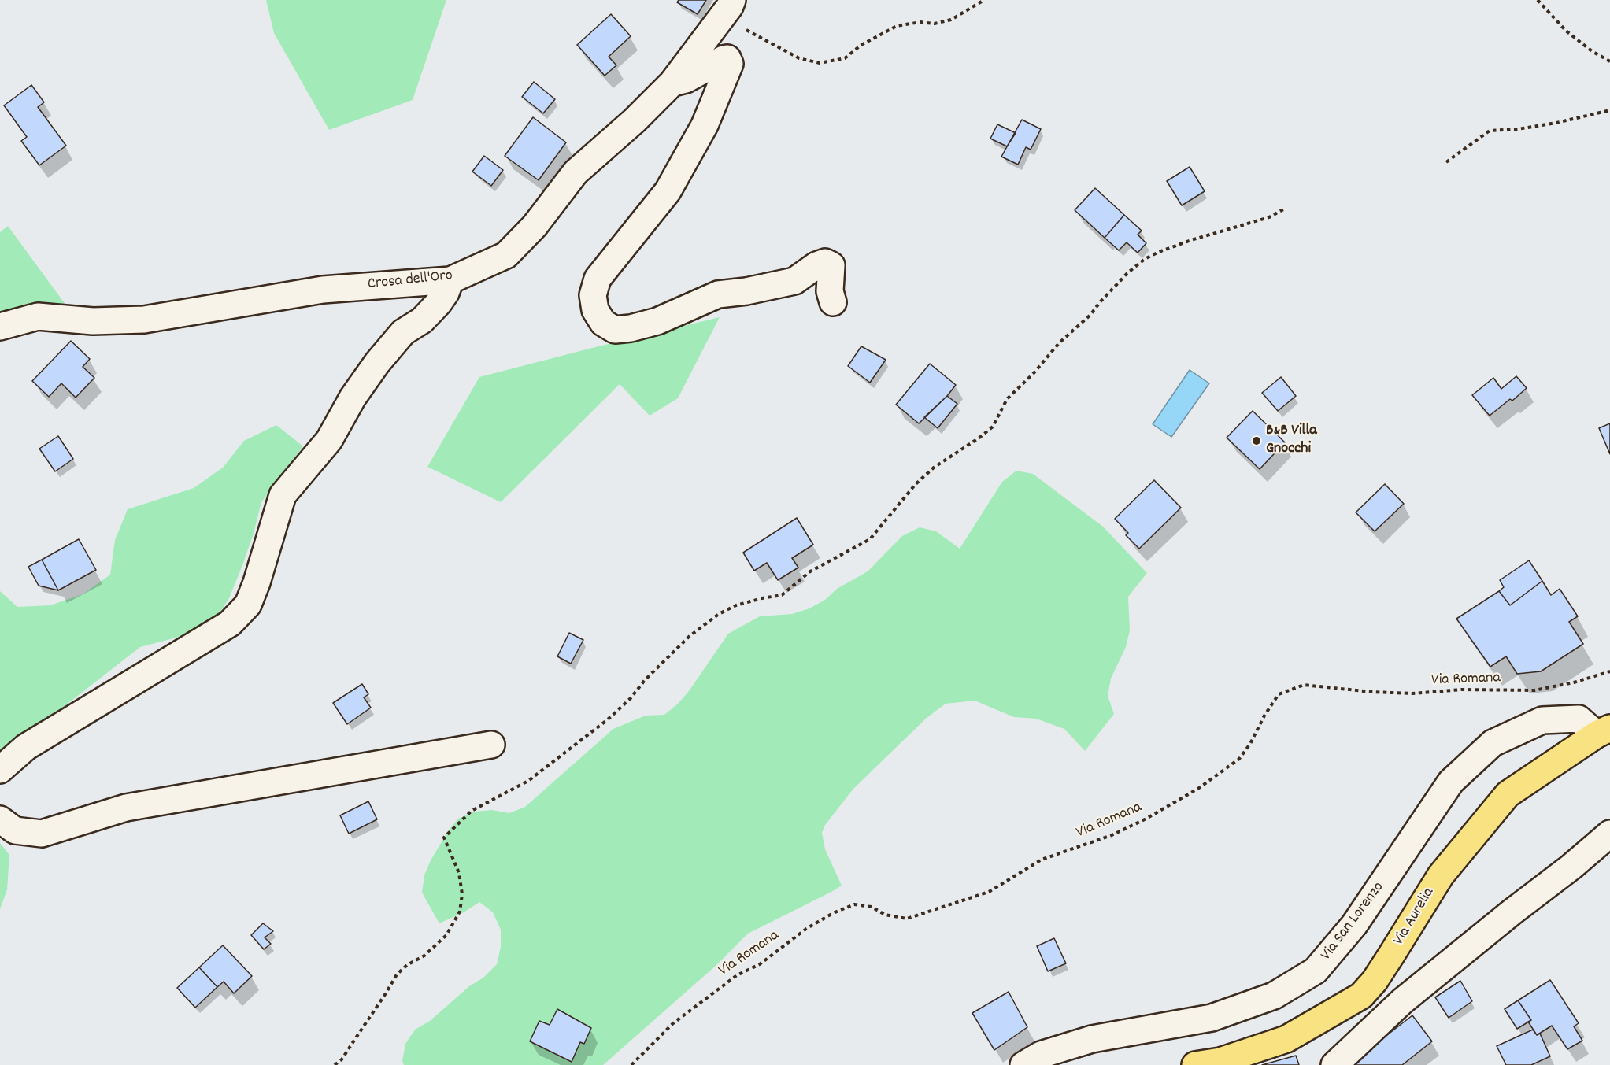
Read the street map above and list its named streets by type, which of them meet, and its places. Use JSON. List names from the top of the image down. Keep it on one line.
{"streets":{"main road":["Via Aurelia"],"street":["Crosa dell'Oro","Via San Lorenzo"],"path":["Via Romana"]},"crossings":[["Via Aurelia","Via San Lorenzo"]],"places":["B&B Villa Gnocchi"]}
